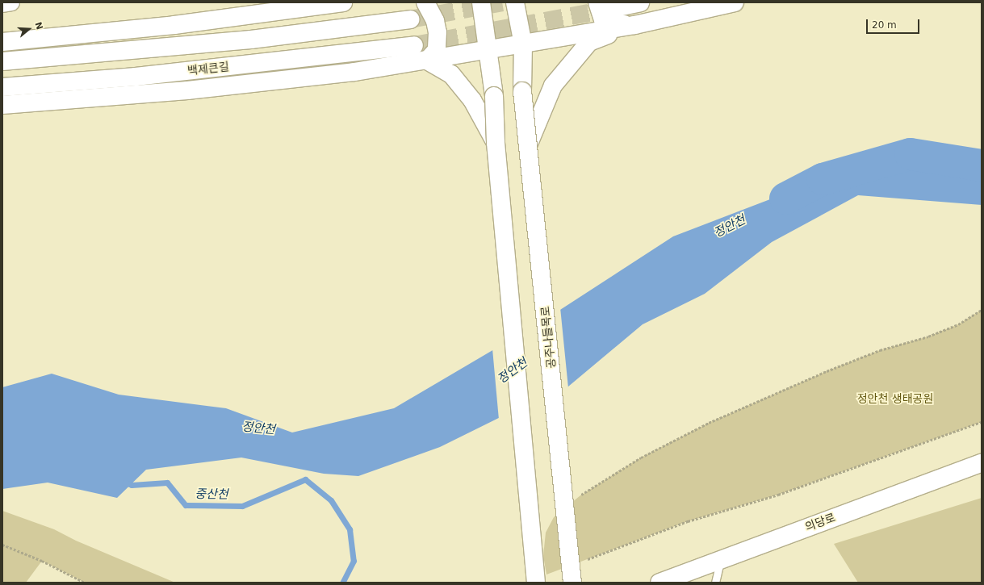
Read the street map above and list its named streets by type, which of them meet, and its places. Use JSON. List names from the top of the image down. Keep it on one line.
{"streets":{"main road":["백제큰길","공주나들목로","의당로"]},"water":["정안천","중산천"],"parks":["정안천 생태공원"],"scale_bar":"20 m","north":"right"}
